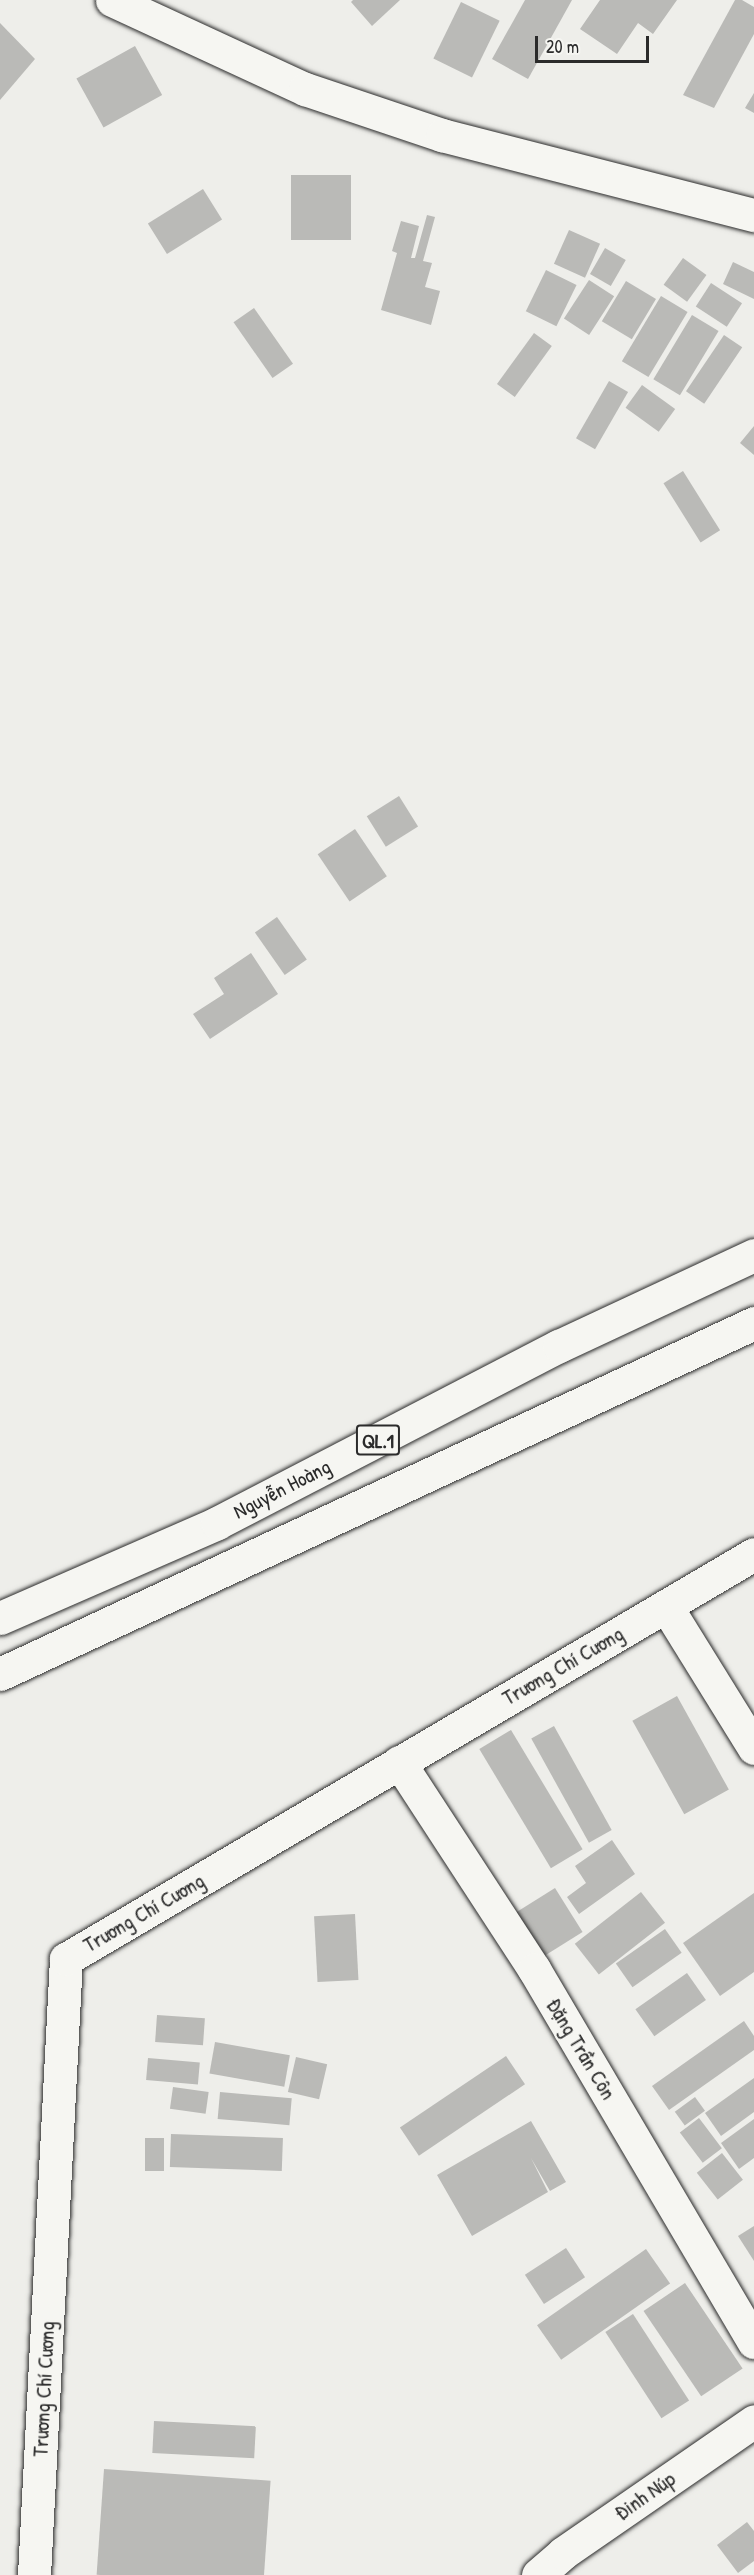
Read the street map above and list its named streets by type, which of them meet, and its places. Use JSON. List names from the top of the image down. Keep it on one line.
{"streets":{"main road":["QL.1","Nguyễn Hoàng","Trương Chí Cương","Đặng Trần Côn","Đinh Núp"]},"crossings":[["Trương Chí Cương","Đặng Trần Côn"]],"scale_bar":"20 m"}
